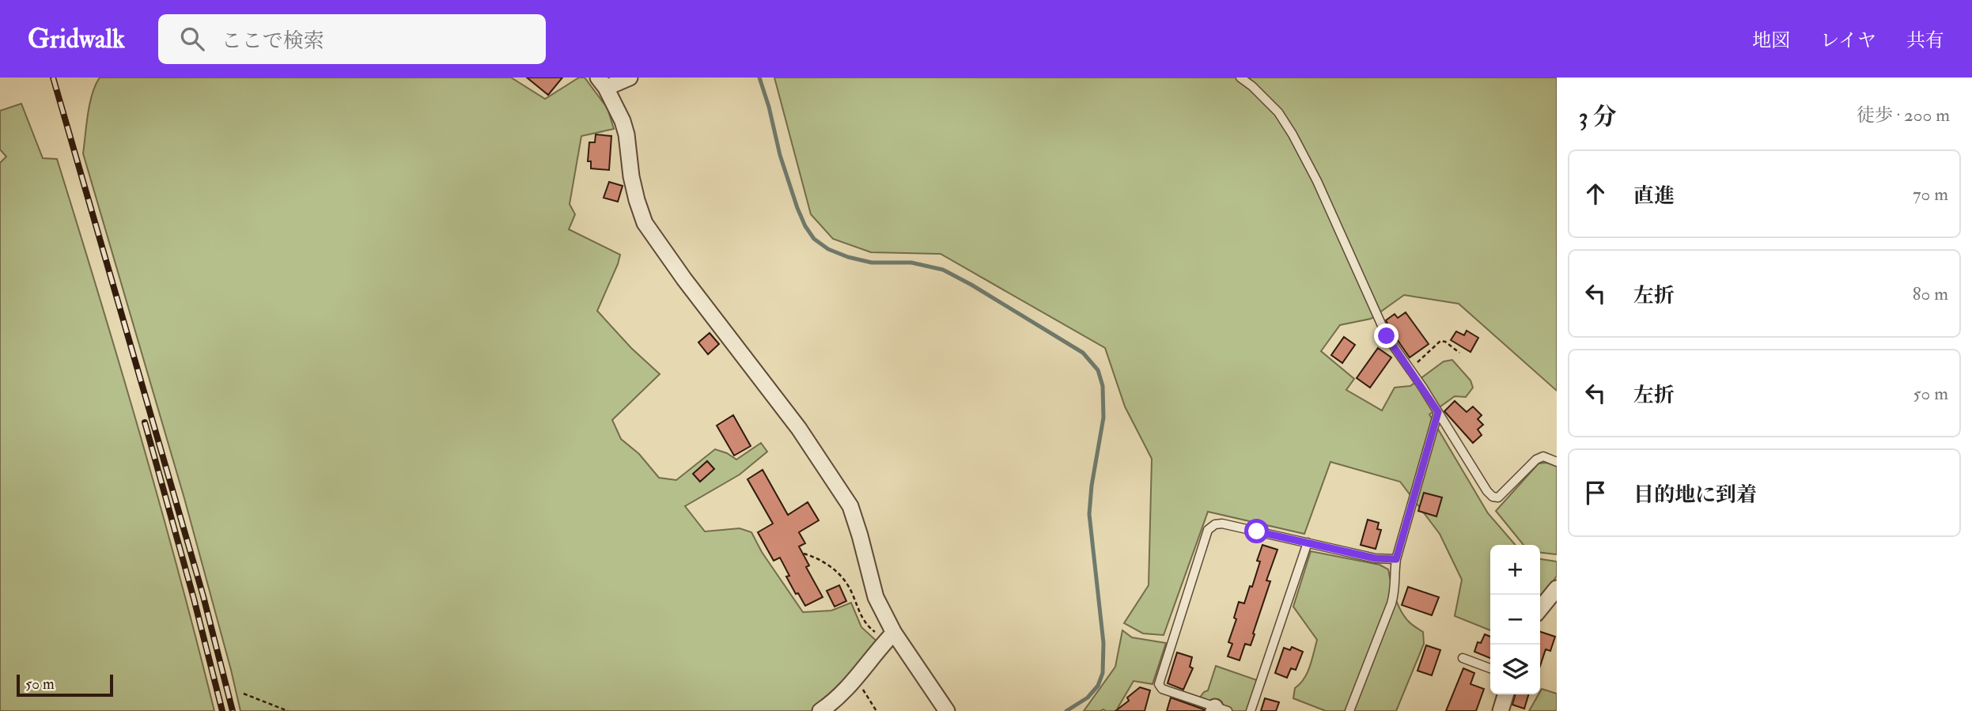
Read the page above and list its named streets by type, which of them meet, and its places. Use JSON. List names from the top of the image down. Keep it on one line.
{"scale_bar":"50 m","page":{"header":"Gridwalk","search":"ここで検索","nav":["地図","レイヤ","共有"],"heading":["3 分","徒歩 · 200 m"],"list":[["直進","70 m"],["左折","80 m"],["左折","50 m"],"目的地に到着"],"map_buttons":["+","−"],"scale":"50 m"}}
